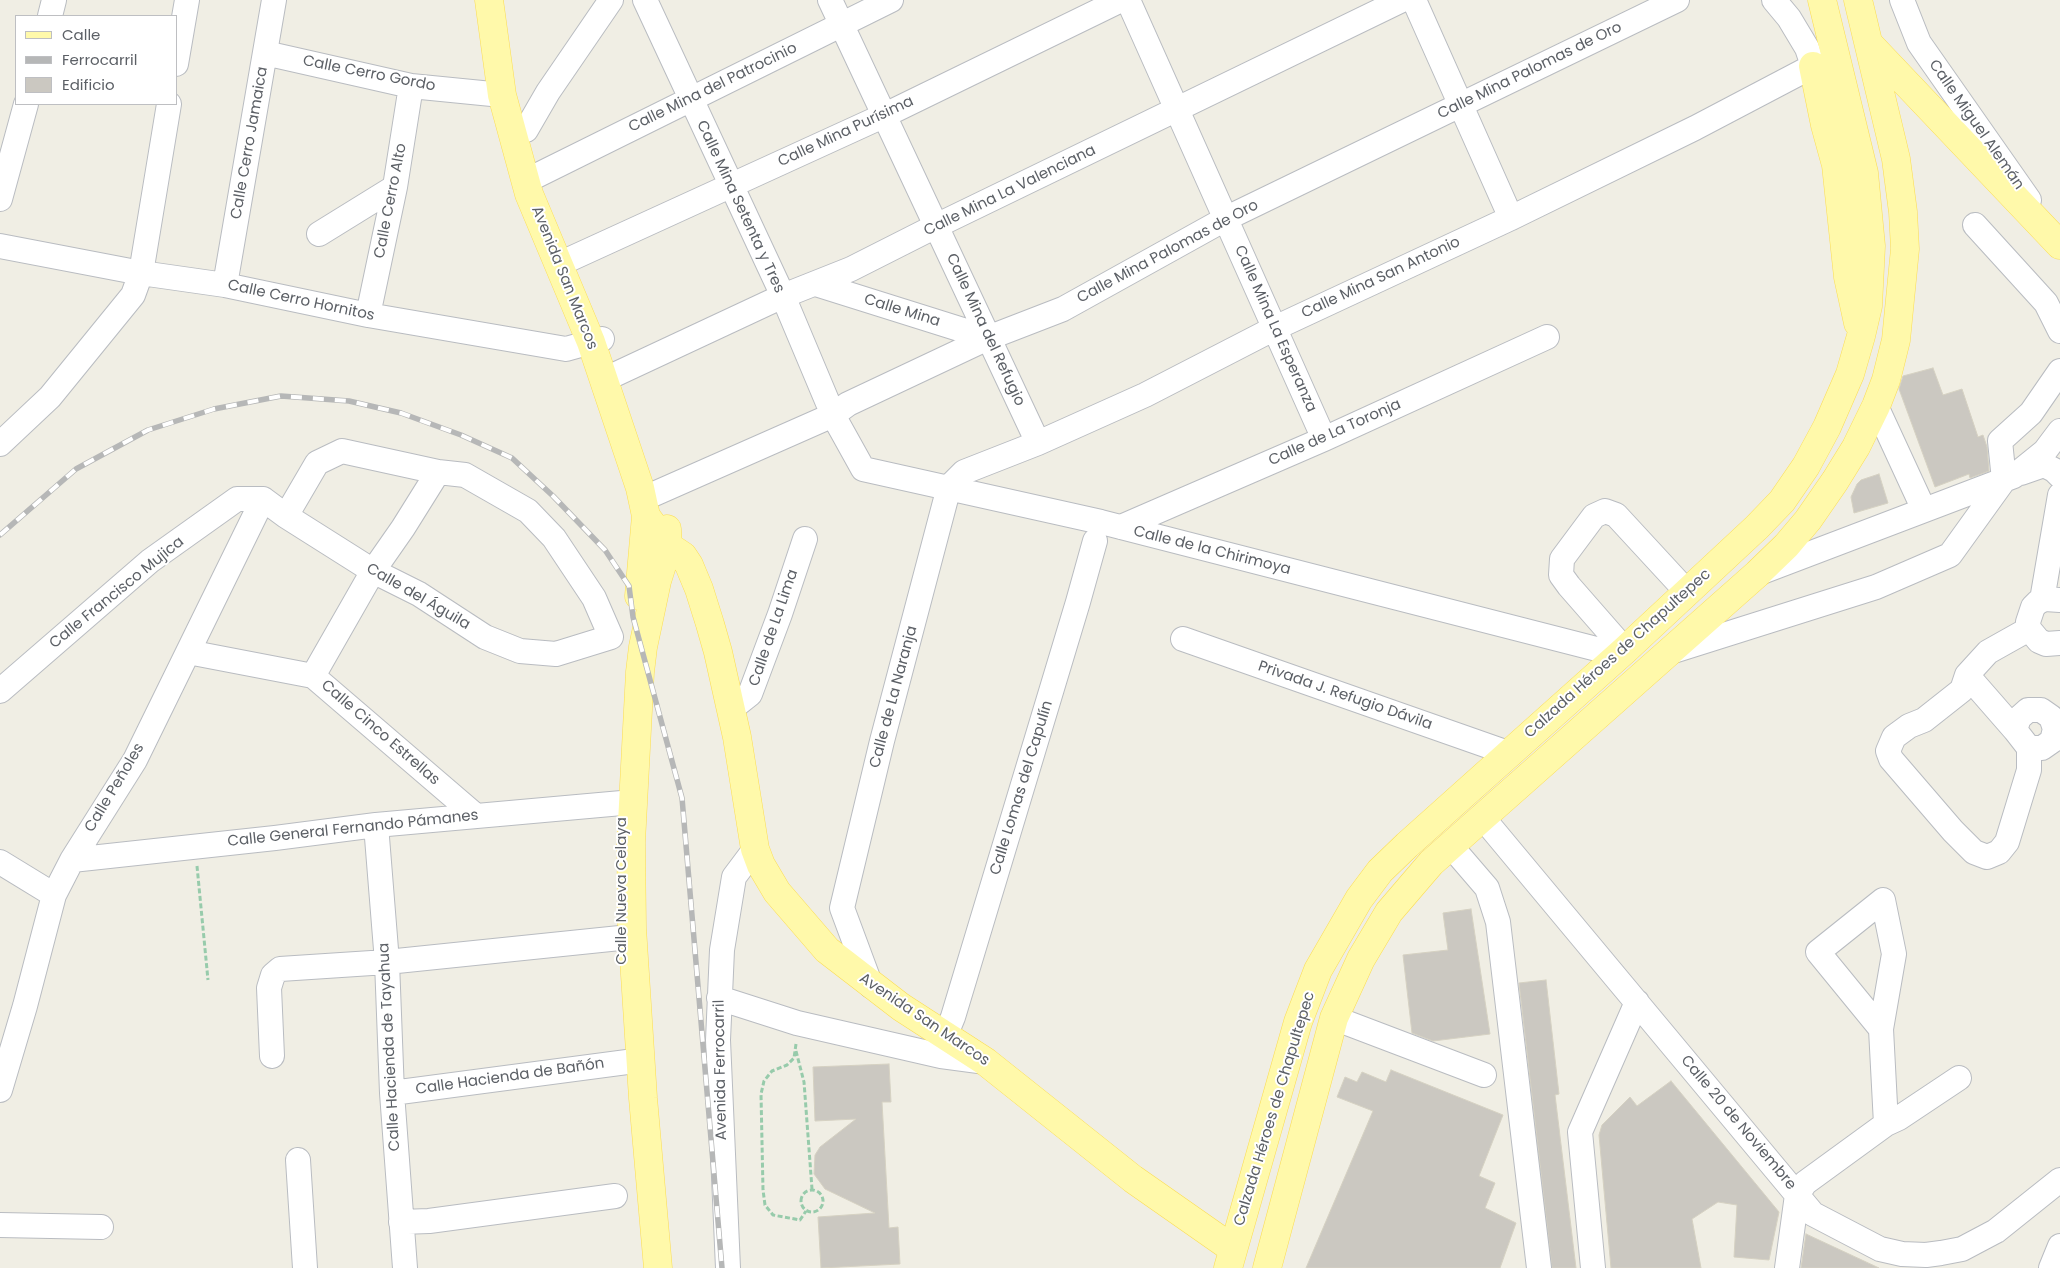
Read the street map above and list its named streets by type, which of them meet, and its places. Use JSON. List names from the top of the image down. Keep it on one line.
{"streets":{"main road":["Avenida San Marcos","Calzada Héroes de Chapultepec","Calle Nueva Celaya"],"street":["Calle Mina Palomas de Oro","Calle Cerro Gordo","Calle Mina del Patrocinio","Calle Miguel Alemán","Calle Mina Purísima","Calle Cerro Jamaica","Calle Mina La Valenciana","Calle Cerro Alto","Calle Mina Setenta y Tres","Calle Mina San Antonio","Calle Cerro Hornitos","Calle Mina","Calle Mina La Esperanza","Calle Mina del Refugio","Calle de La Toronja","Calle de la Chirimoya","Calle Francisco Mujica","Calle del Águila","Calle de La Lima","Privada J. Refugio Dávila","Calle de La Naranja","Calle Cinco Estrellas","Calle Peñoles","Calle Lomas del Capulín","Calle General Fernando Pámanes","Calle Hacienda de Tayahua","Avenida Ferrocarril","Calle Hacienda de Bañón","Calle 20 de Noviembre"]},"crossings":[["Calle Mina Palomas de Oro","Calle Mina Setenta y Tres"],["Calle Mina Palomas de Oro","Avenida San Marcos"],["Calle Mina Palomas de Oro","Calle Mina"],["Calle Mina Palomas de Oro","Calle Mina La Esperanza"],["Calle Mina Palomas de Oro","Calle Mina del Refugio"],["Calle Mina Palomas de Oro","Calle de la Chirimoya"],["Calle Mina Palomas de Oro","Calle Nueva Celaya"],["Calle Cerro Gordo","Calle Cerro Jamaica"],["Calle Cerro Gordo","Calle Cerro Alto"],["Calle Cerro Gordo","Avenida San Marcos"],["Calle Mina del Patrocinio","Calle Mina Setenta y Tres"],["Calle Mina del Patrocinio","Avenida San Marcos"],["Calle Mina del Patrocinio","Calle Mina del Refugio"],["Calle Mina Purísima","Calle Mina Setenta y Tres"],["Calle Mina Purísima","Avenida San Marcos"],["Calle Mina Purísima","Calle Mina del Refugio"],["Calle Cerro Jamaica","Calle Cerro Hornitos"],["Calle Mina La Valenciana","Calle Mina Setenta y Tres"],["Calle Mina La Valenciana","Avenida San Marcos"],["Calle Mina La Valenciana","Calle Mina"],["Calle Mina La Valenciana","Calle Mina La Esperanza"],["Calle Mina La Valenciana","Calle Mina del Refugio"],["Calle Cerro Alto","Calle Cerro Hornitos"],["Calle Mina Setenta y Tres","Calle de la Chirimoya"],["Avenida San Marcos","Calle Cerro Hornitos"],["Avenida San Marcos","Calle de La Lima"],["Avenida San Marcos","Calzada Héroes de Chapultepec"],["Avenida San Marcos","Calle de La Naranja"],["Avenida San Marcos","Calle Lomas del Capulín"],["Avenida San Marcos","Calle Nueva Celaya"],["Avenida San Marcos","Avenida Ferrocarril"],["Calle Mina San Antonio","Calle Mina La Esperanza"],["Calle Mina San Antonio","Calle Mina del Refugio"],["Calle Mina San Antonio","Calle de la Chirimoya"],["Calle Mina San Antonio","Calle de La Naranja"],["Calle Mina","Calle Mina del Refugio"],["Calle Mina La Esperanza","Calle de La Toronja"],["Calle de La Toronja","Calle de la Chirimoya"],["Calle de la Chirimoya","Calzada Héroes de Chapultepec"],["Calle de la Chirimoya","Calle de La Naranja"],["Calle Francisco Mujica","Calle del Águila"],["Calle Francisco Mujica","Calle Peñoles"],["Calle del Águila","Calle Peñoles"],["Calzada Héroes de Chapultepec","Privada J. Refugio Dávila"],["Calzada Héroes de Chapultepec","Calle 20 de Noviembre"],["Calle Cinco Estrellas","Calle Peñoles"],["Calle Cinco Estrellas","Calle General Fernando Pámanes"],["Calle Peñoles","Calle General Fernando Pámanes"],["Calle General Fernando Pámanes","Calle Nueva Celaya"],["Calle General Fernando Pámanes","Calle Hacienda de Tayahua"],["Calle Nueva Celaya","Calle Hacienda de Bañón"],["Calle Hacienda de Tayahua","Calle Hacienda de Bañón"]],"legend":["Calle","Ferrocarril","Edificio"]}
